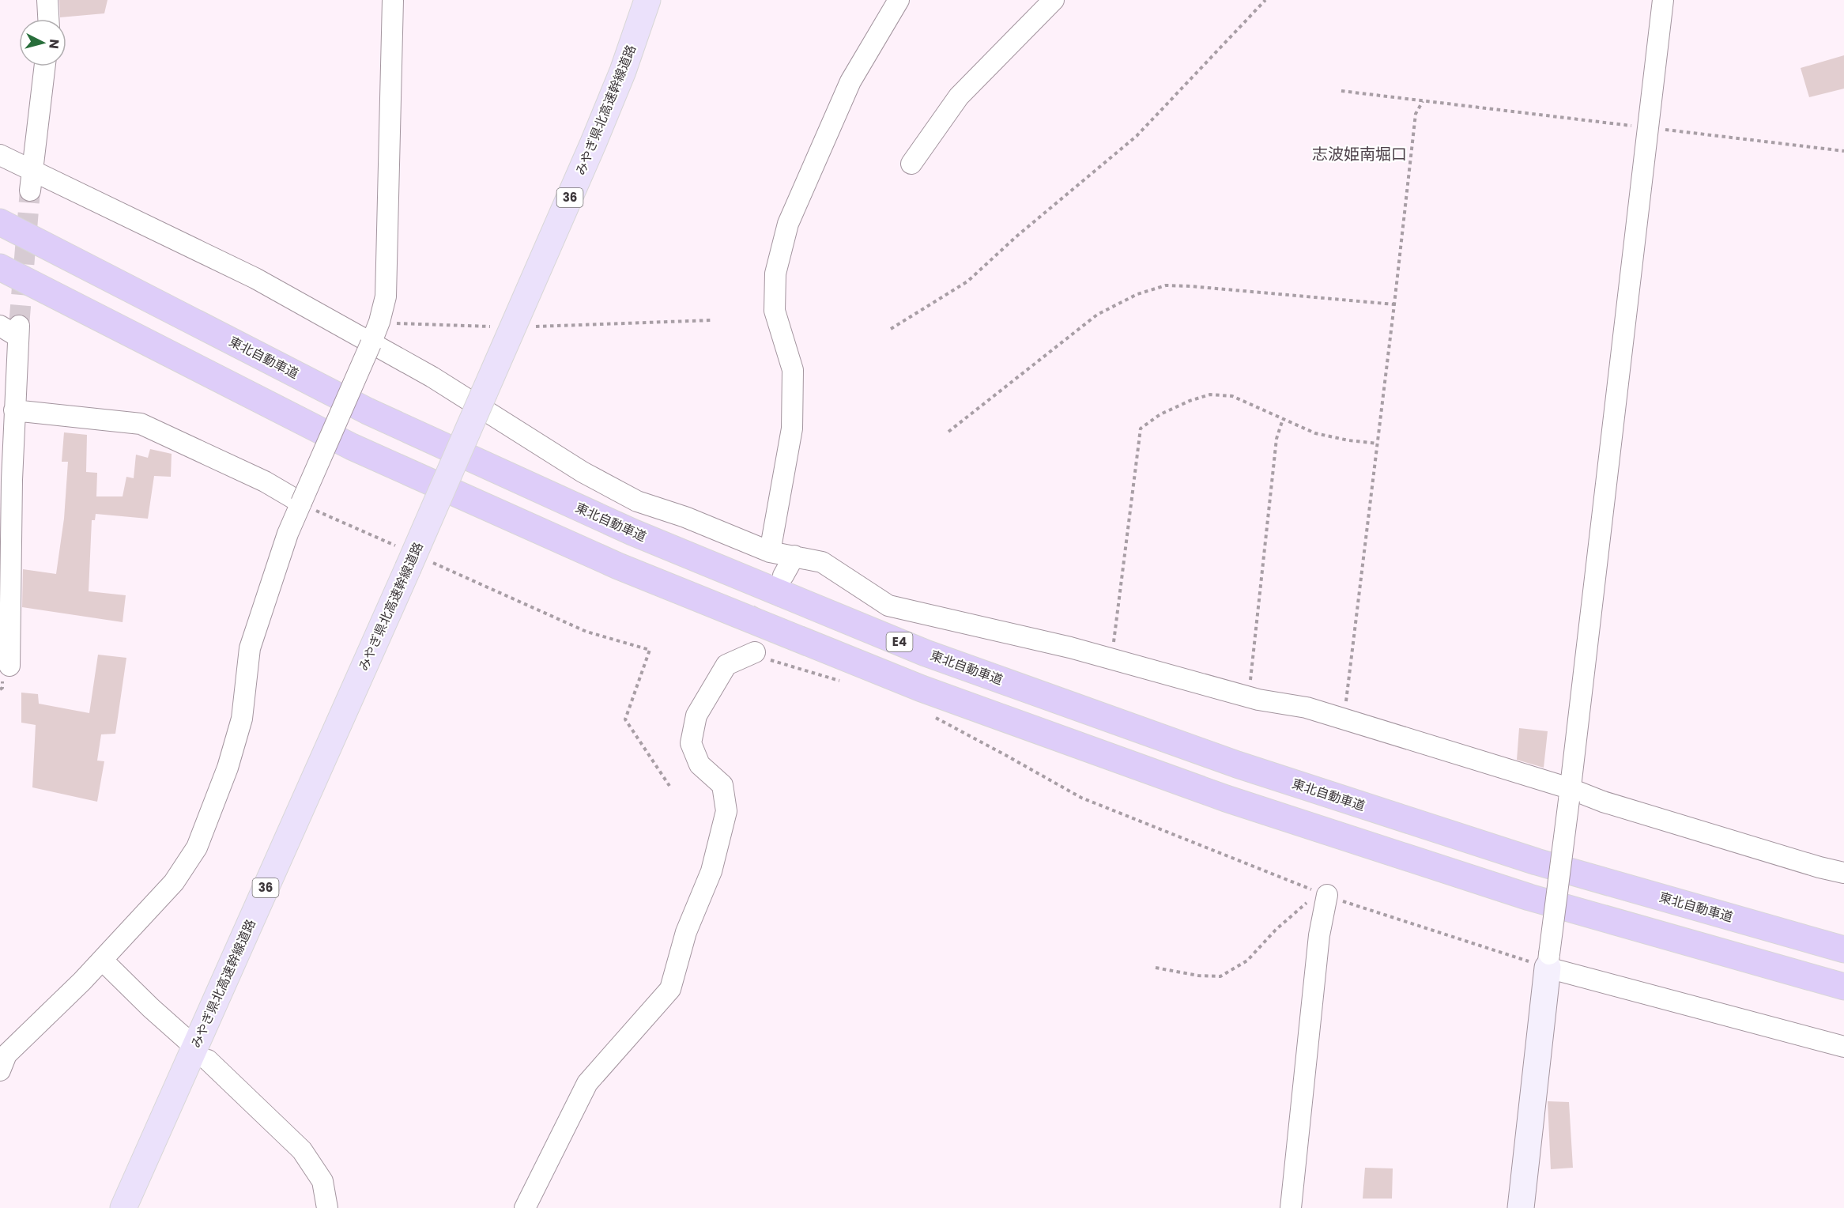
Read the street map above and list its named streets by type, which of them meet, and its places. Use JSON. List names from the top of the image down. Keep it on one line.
{"streets":{"highway":["東北自動車道","E4"],"main road":["みやぎ県北高速幹線道路","36"]},"districts":["志波姫南堀口"],"north":"right"}
